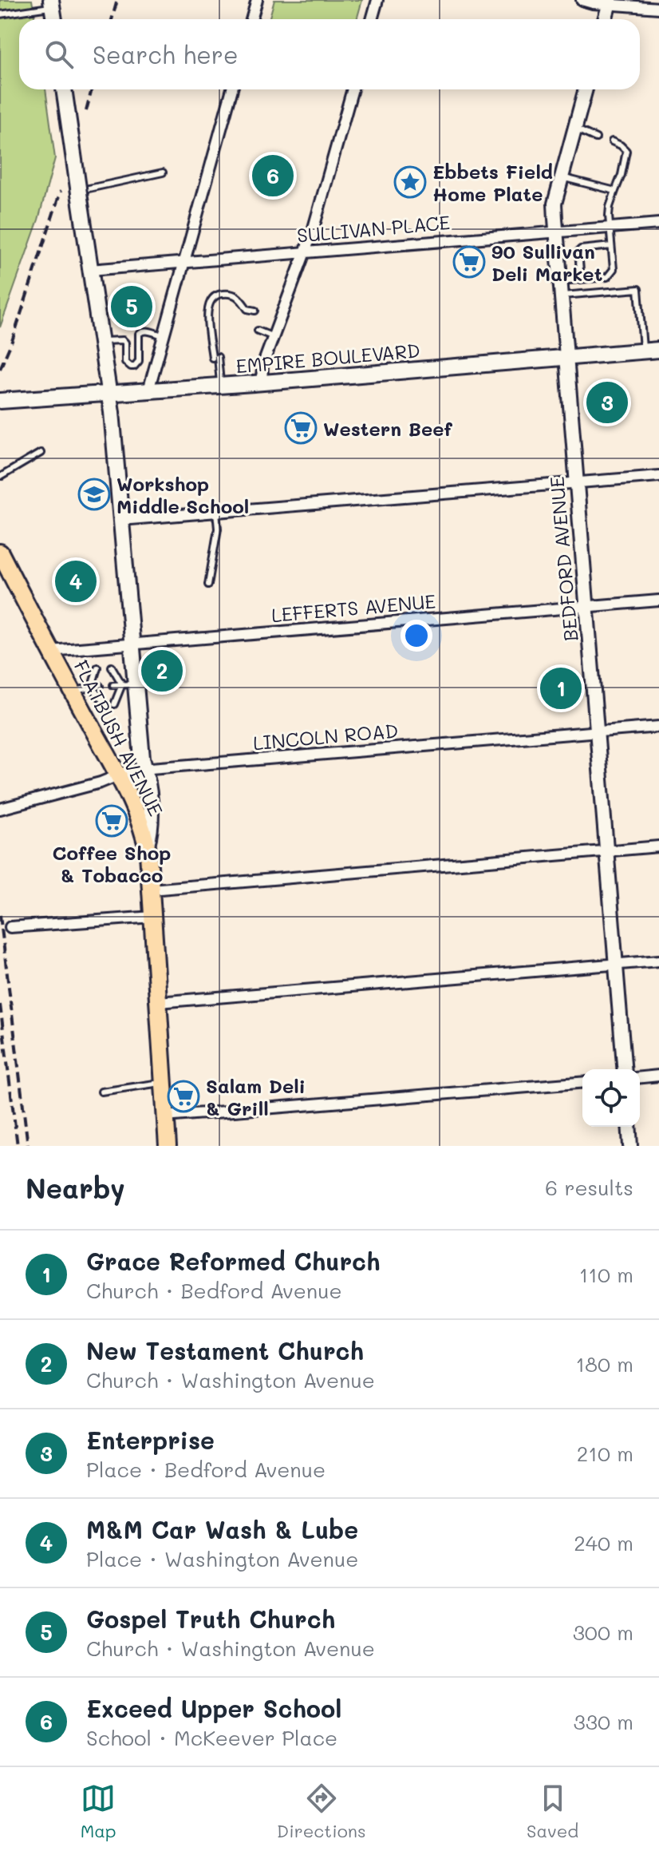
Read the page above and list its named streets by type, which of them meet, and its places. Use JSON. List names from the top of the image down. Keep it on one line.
{"streets":{"main road":["EMPIRE BOULEVARD","FLATBUSH AVENUE"],"street":["SULLIVAN PLACE","BEDFORD AVENUE","LEFFERTS AVENUE","LINCOLN ROAD"]},"crossings":[["SULLIVAN PLACE","BEDFORD AVENUE"],["EMPIRE BOULEVARD","BEDFORD AVENUE"],["BEDFORD AVENUE","LEFFERTS AVENUE"],["BEDFORD AVENUE","LINCOLN ROAD"],["LEFFERTS AVENUE","FLATBUSH AVENUE"],["LINCOLN ROAD","FLATBUSH AVENUE"]],"places":{"place":["Ebbets Field Home Plate"],"supermarket":["90 Sullivan Deli Market","Western Beef","Coffee Shop & Tobacco","Salam Deli & Grill"],"school or university":["Workshop Middle School"]},"page":{"search":"Search here","pins":["6","5","3","4","2","1"],"heading":["Nearby","6 results"],"list":[{"mark":"1","name":"Grace Reformed Church","note":"Church · Bedford Avenue","value":"110 m"},{"mark":"2","name":"New Testament Church","note":"Church · Washington Avenue","value":"180 m"},{"mark":"3","name":"Enterprise","note":"Place · Bedford Avenue","value":"210 m"},{"mark":"4","name":"M&M Car Wash & Lube","note":"Place · Washington Avenue","value":"240 m"},{"mark":"5","name":"Gospel Truth Church","note":"Church · Washington Avenue","value":"300 m"},{"mark":"6","name":"Exceed Upper School","note":"School · McKeever Place","value":"330 m"}],"nav":["Map","Directions","Saved"]}}
